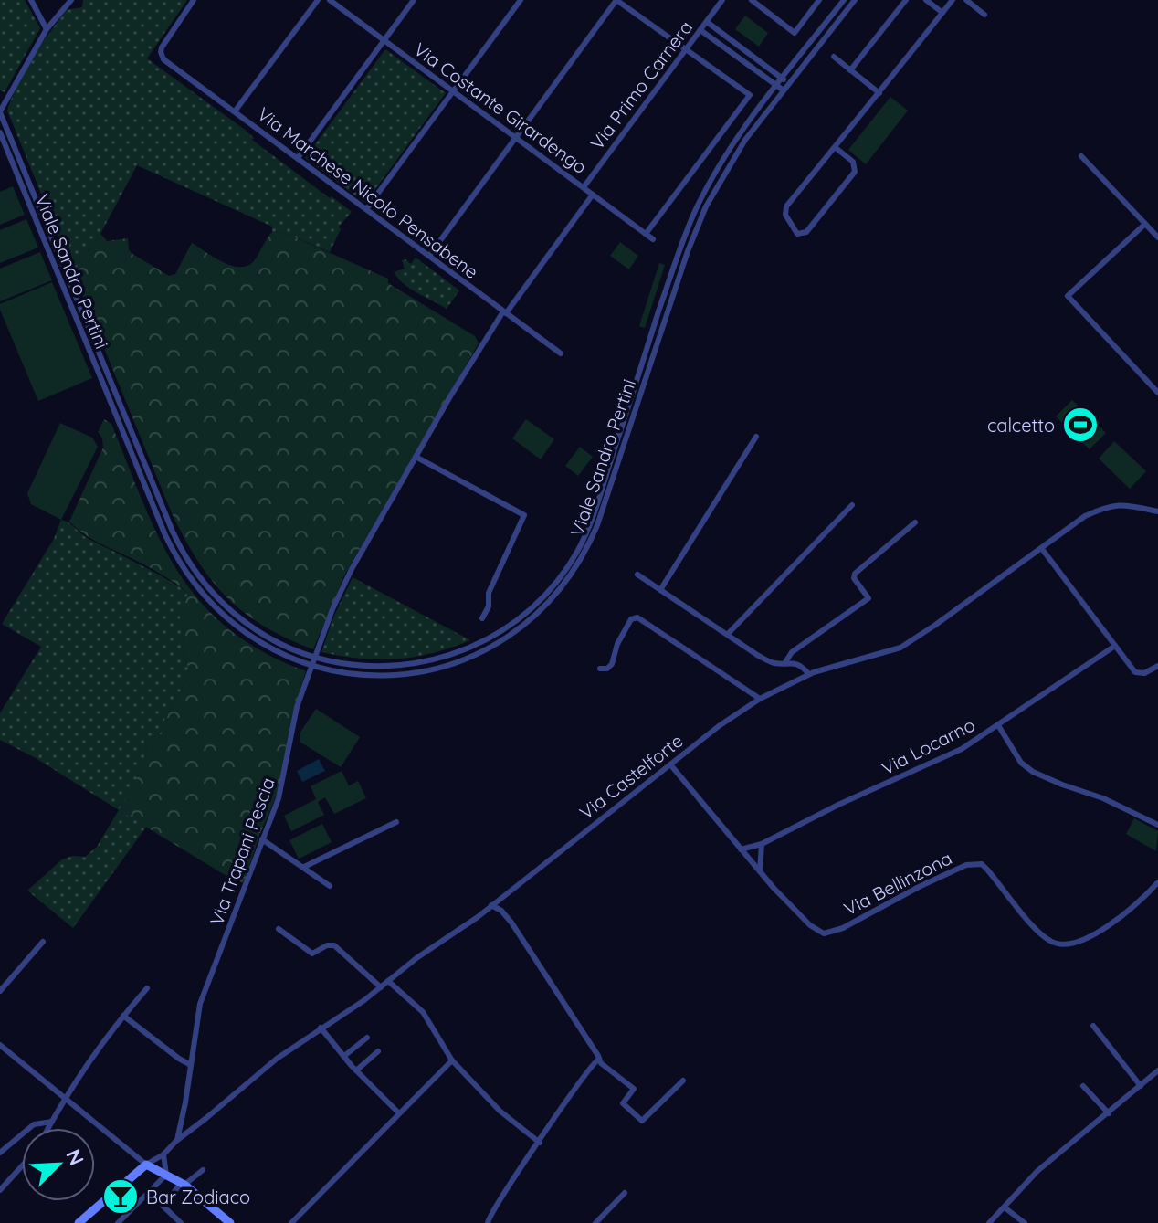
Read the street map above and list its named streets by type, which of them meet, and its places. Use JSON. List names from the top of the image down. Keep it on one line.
{"streets":{"street":["Via Primo Carnera","Via Costante Girardengo","Via Marchese Nicolò Pensabene","Viale Sandro Pertini","Via Locarno","Via Castelforte","Via Trapani Pescia","Via Bellinzona"]},"crossings":[["Via Primo Carnera","Via Costante Girardengo"],["Via Costante Girardengo","Via Trapani Pescia"],["Via Marchese Nicolò Pensabene","Via Trapani Pescia"],["Viale Sandro Pertini","Via Trapani Pescia"],["Via Locarno","Via Bellinzona"],["Via Castelforte","Via Trapani Pescia"],["Via Castelforte","Via Bellinzona"]],"places":{"sports":["calcetto"],"bar":["Bar Zodiaco"]},"north":"top right"}
